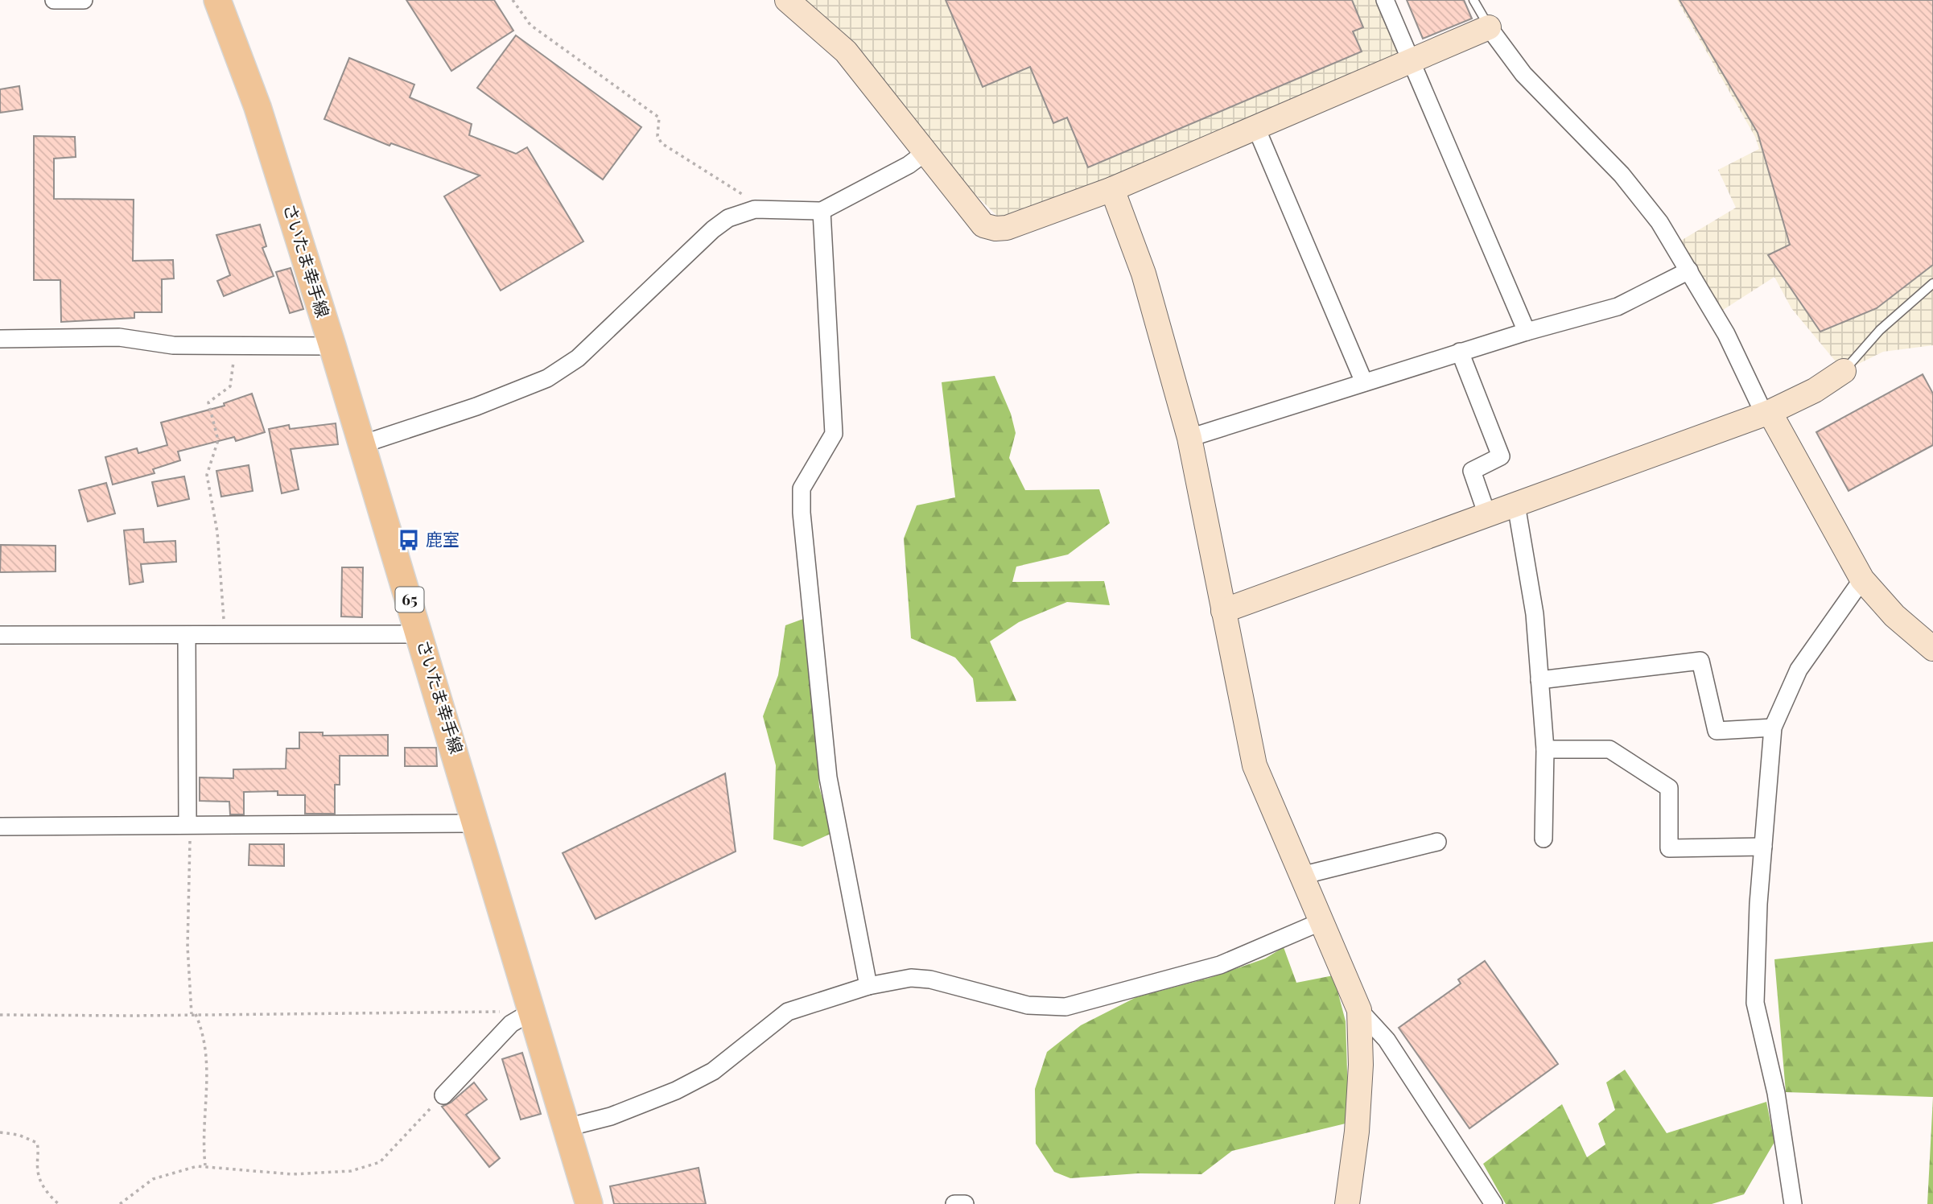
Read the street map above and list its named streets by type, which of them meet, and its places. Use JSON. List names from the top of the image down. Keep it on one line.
{"streets":{"main road":["さいたま幸手線","65"]},"places":{"bus stop":["鹿室"]}}
